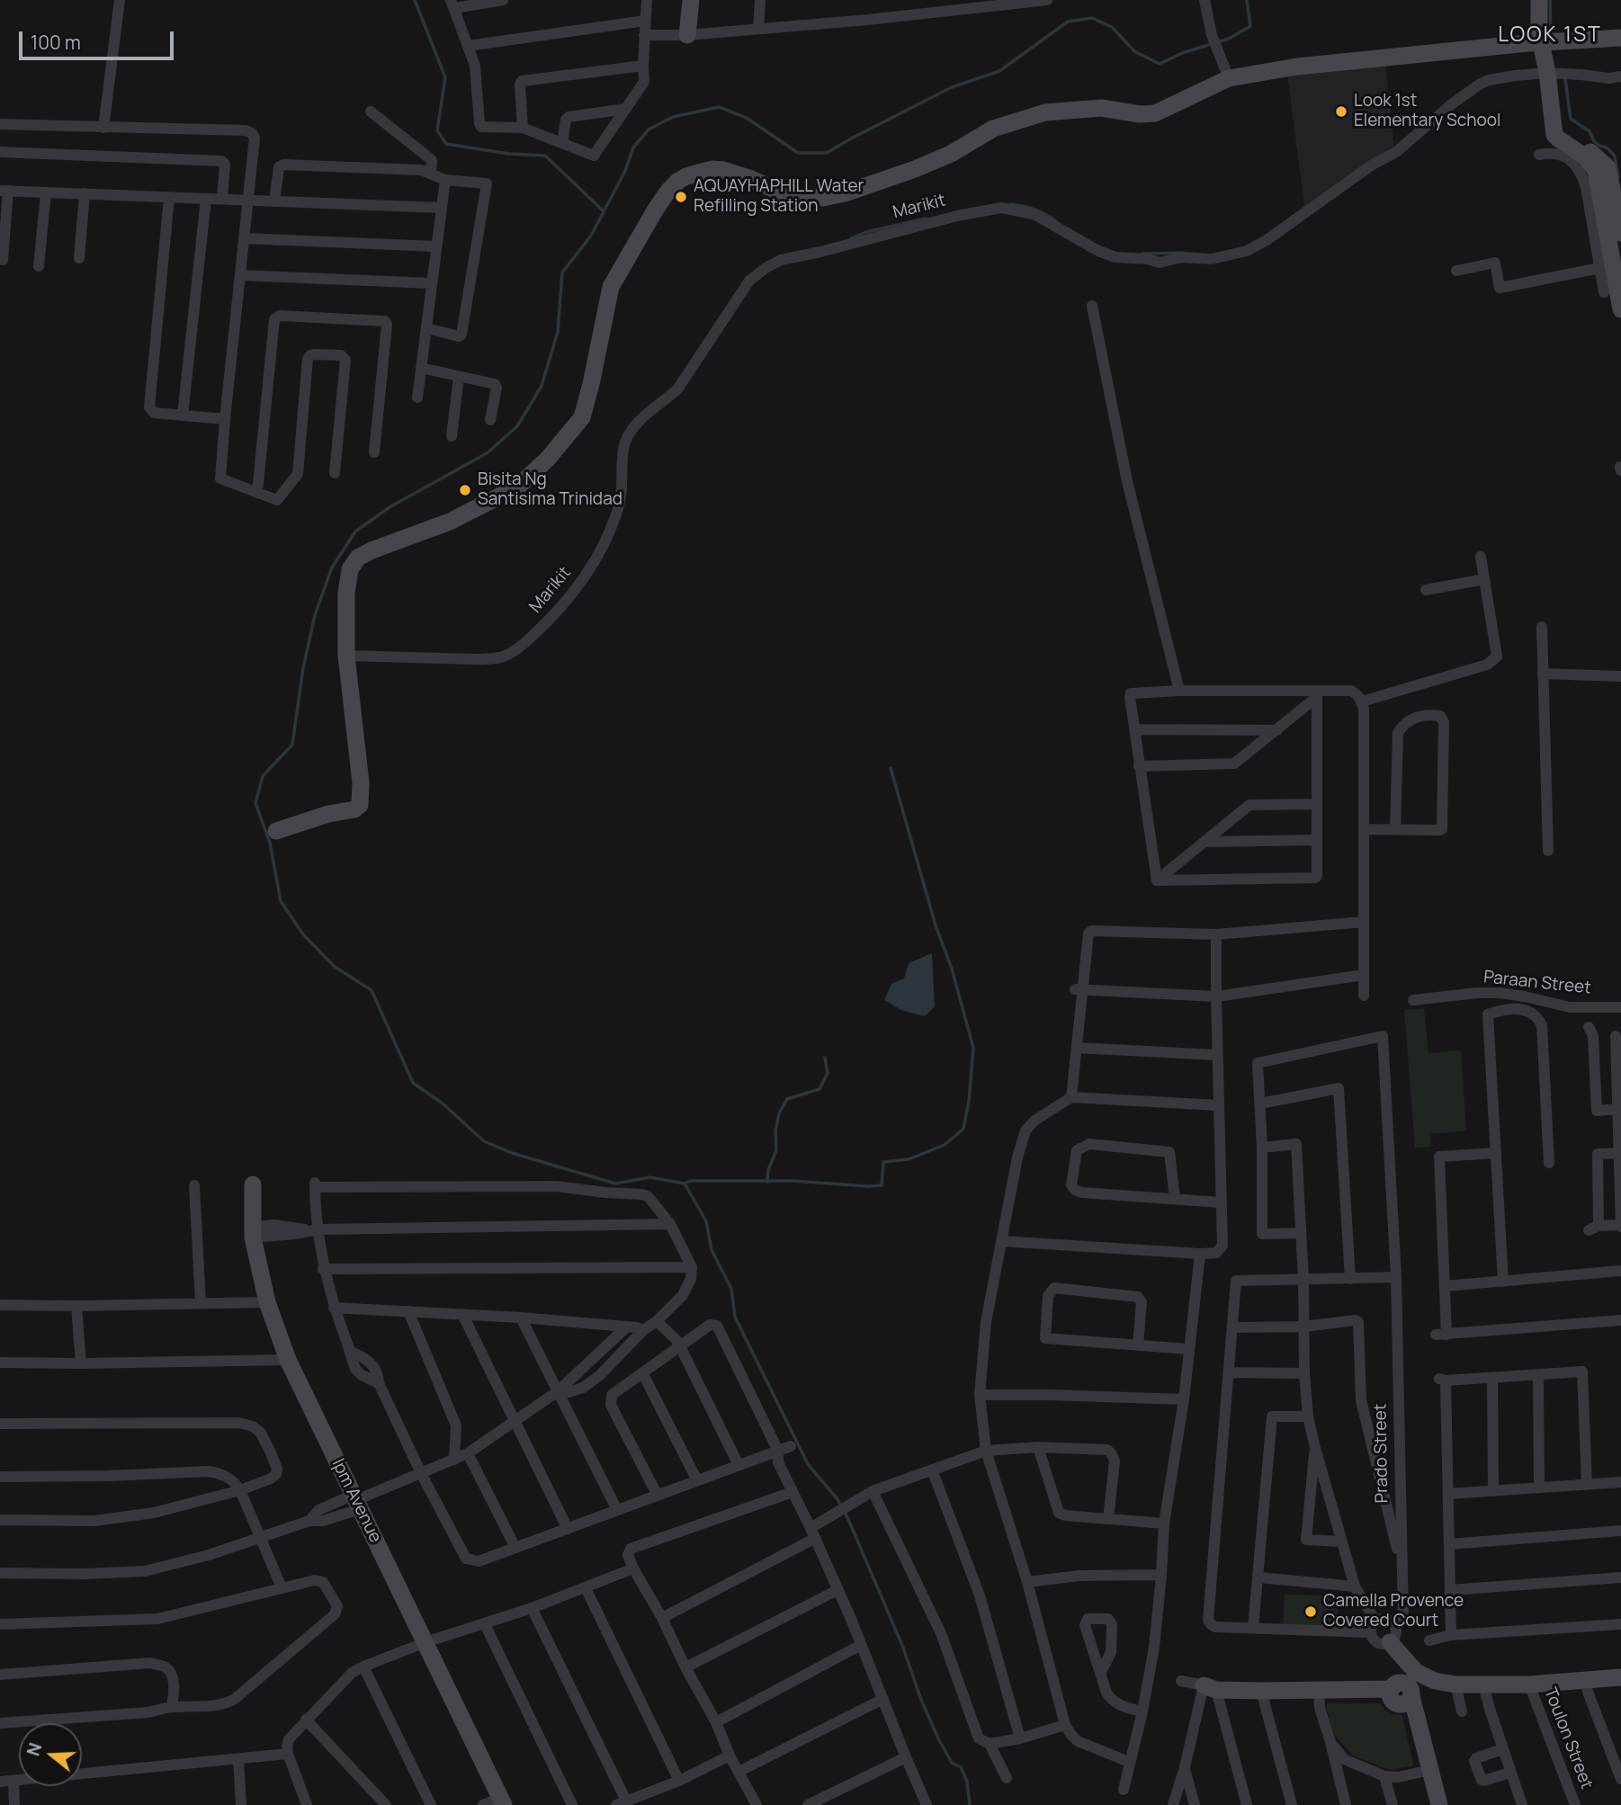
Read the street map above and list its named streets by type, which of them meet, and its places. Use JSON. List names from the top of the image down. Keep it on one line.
{"streets":{"street":["Marikit","Paraan Street","Prado Street","Ipm Avenue","Toulon Street"]},"districts":["LOOK 1ST"],"places":["Look 1st Elementary School","AQUAYHAPHILL Water Refilling Station","Bisita Ng Santisima Trinidad","Camella Provence Covered Court"],"scale_bar":"100 m","north":"left"}
